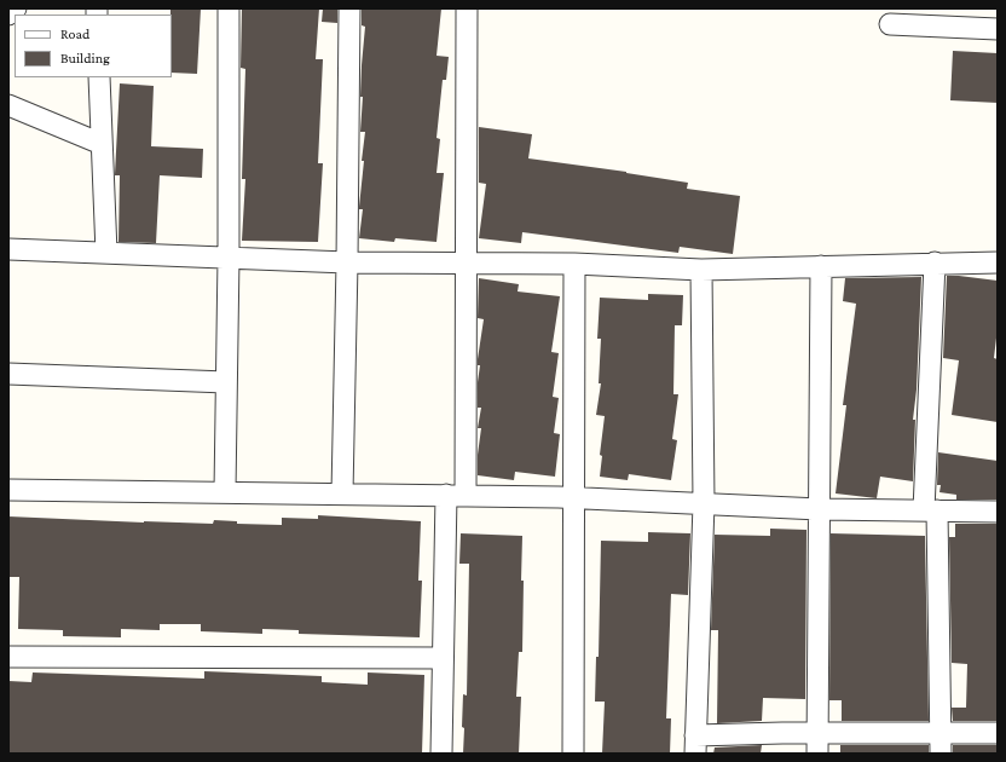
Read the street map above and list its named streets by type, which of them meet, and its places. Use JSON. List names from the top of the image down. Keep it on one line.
{"legend":["Road","Building"]}
